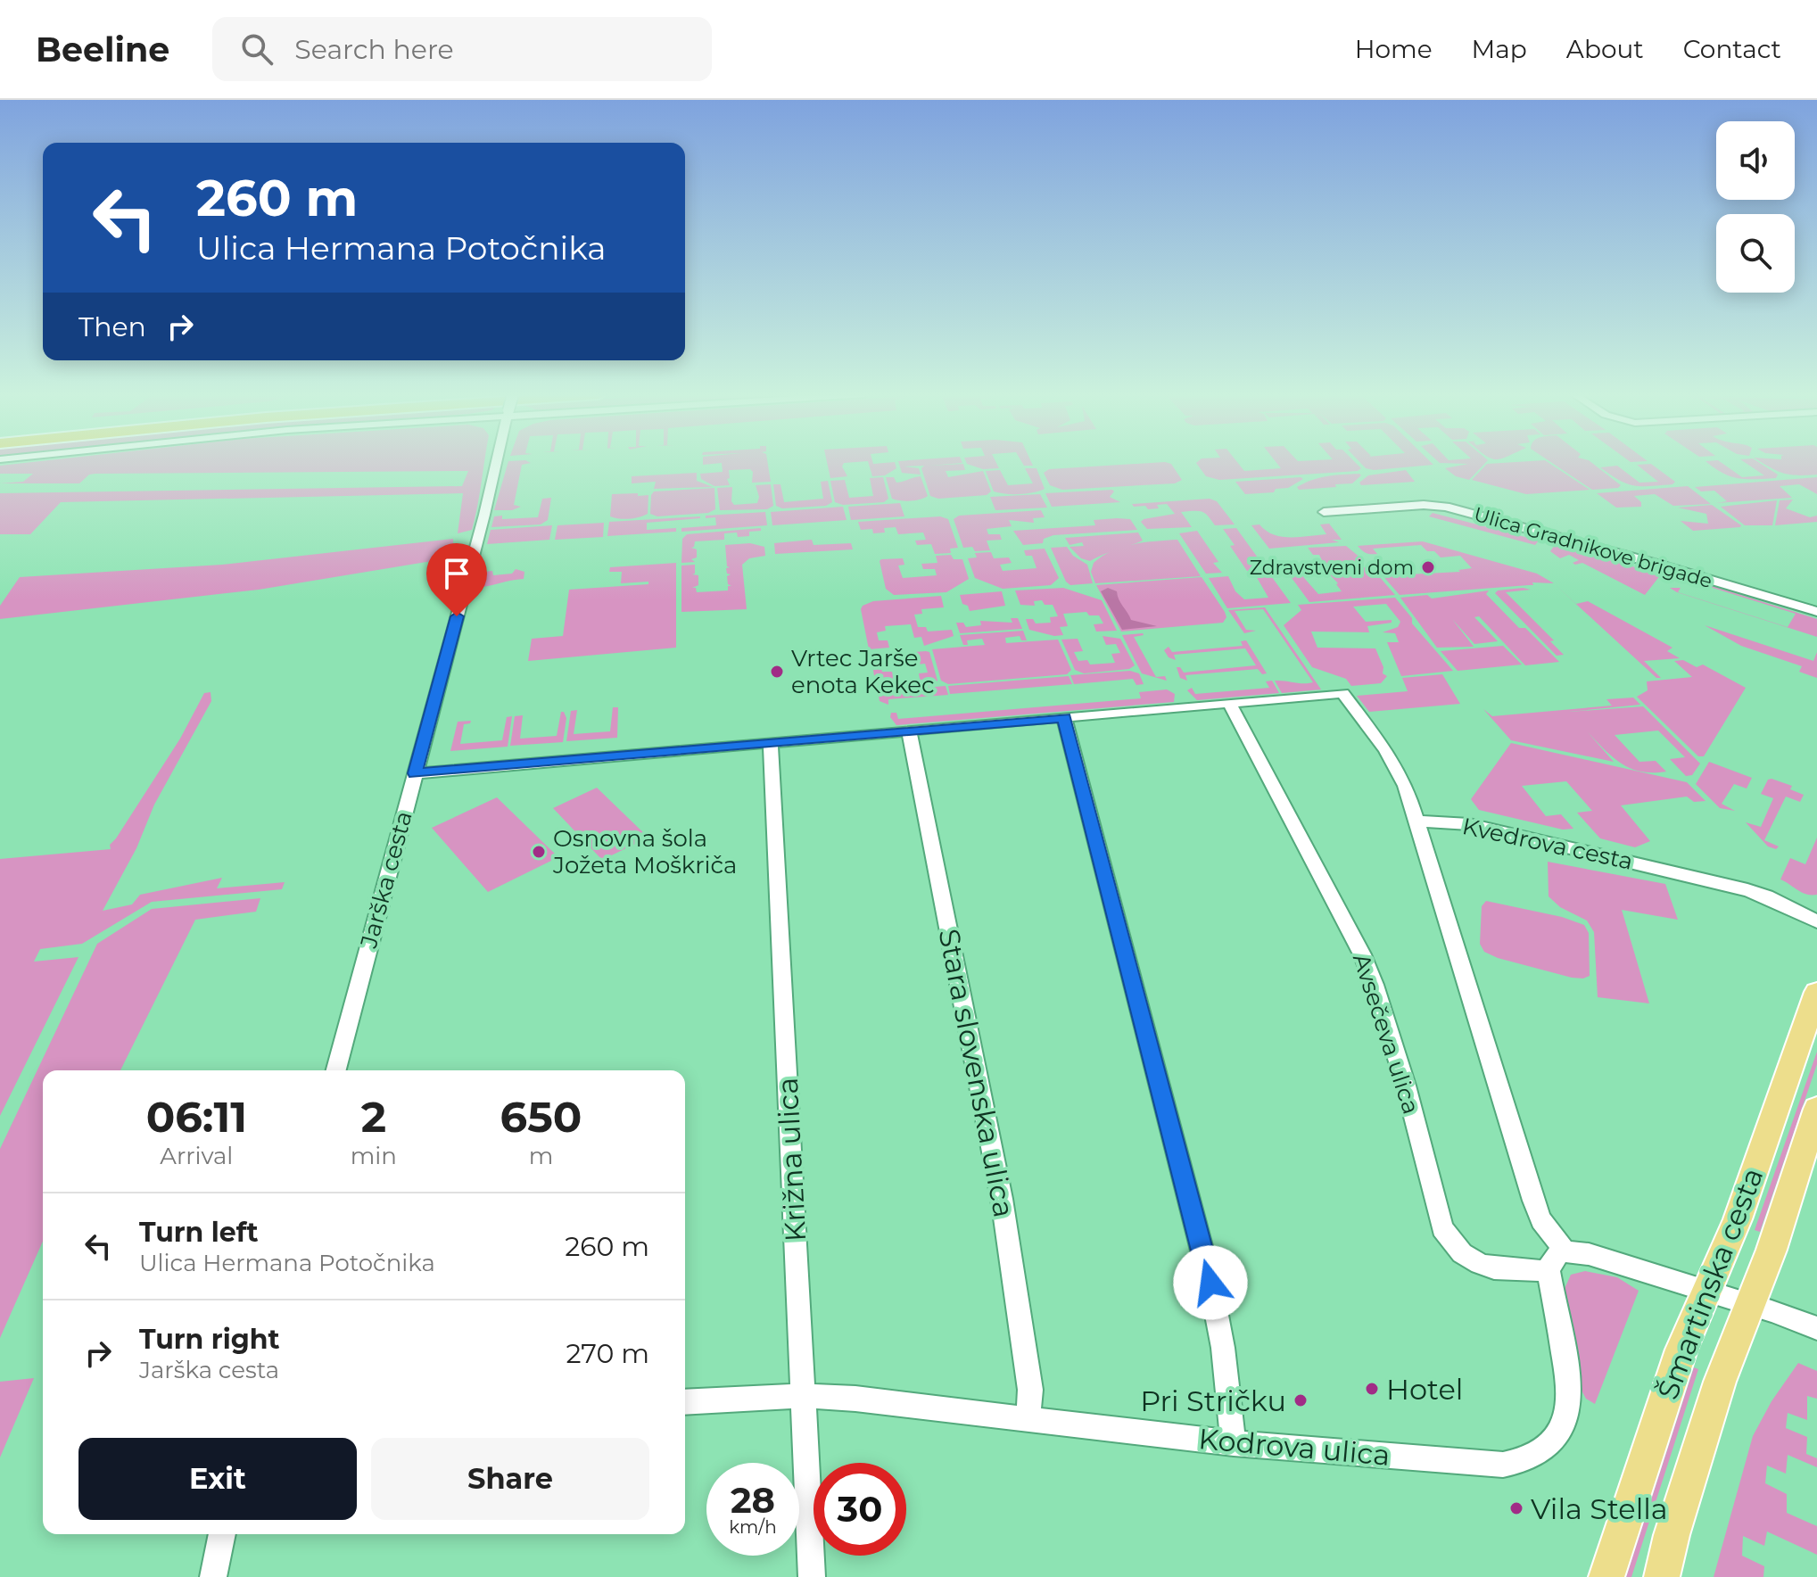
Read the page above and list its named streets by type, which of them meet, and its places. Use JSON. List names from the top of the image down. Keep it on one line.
{"streets":{"main road":["Šmartinska cesta"],"street":["Ulica Gradnikove brigade","Kvedrova cesta","Jarška cesta","Avsečeva ulica","Stara slovenska ulica","Križna ulica","Kodrova ulica"]},"crossings":[["Avsečeva ulica","Kodrova ulica"],["Stara slovenska ulica","Kodrova ulica"],["Križna ulica","Kodrova ulica"]],"places":["Zdravstveni dom","Vrtec Jarše enota Kekec","Osnovna šola Jožeta Moškriča","Hotel","Pri Stričku","Vila Stella"],"page":{"header":"Beeline","search":"Search here","nav":["Home","Map","About","Contact"],"turn":["260 m","Ulica Hermana Potočnika"],"then":"Then","eta":["06:11","Arrival","2","min","650","m"],"list":[{"name":"Turn left","note":"Ulica Hermana Potočnika","value":"260 m"},{"name":"Turn right","note":"Jarška cesta","value":"270 m"}],"buttons":["Exit","Share"],"speed":"28 km/h","limit":"30"}}
